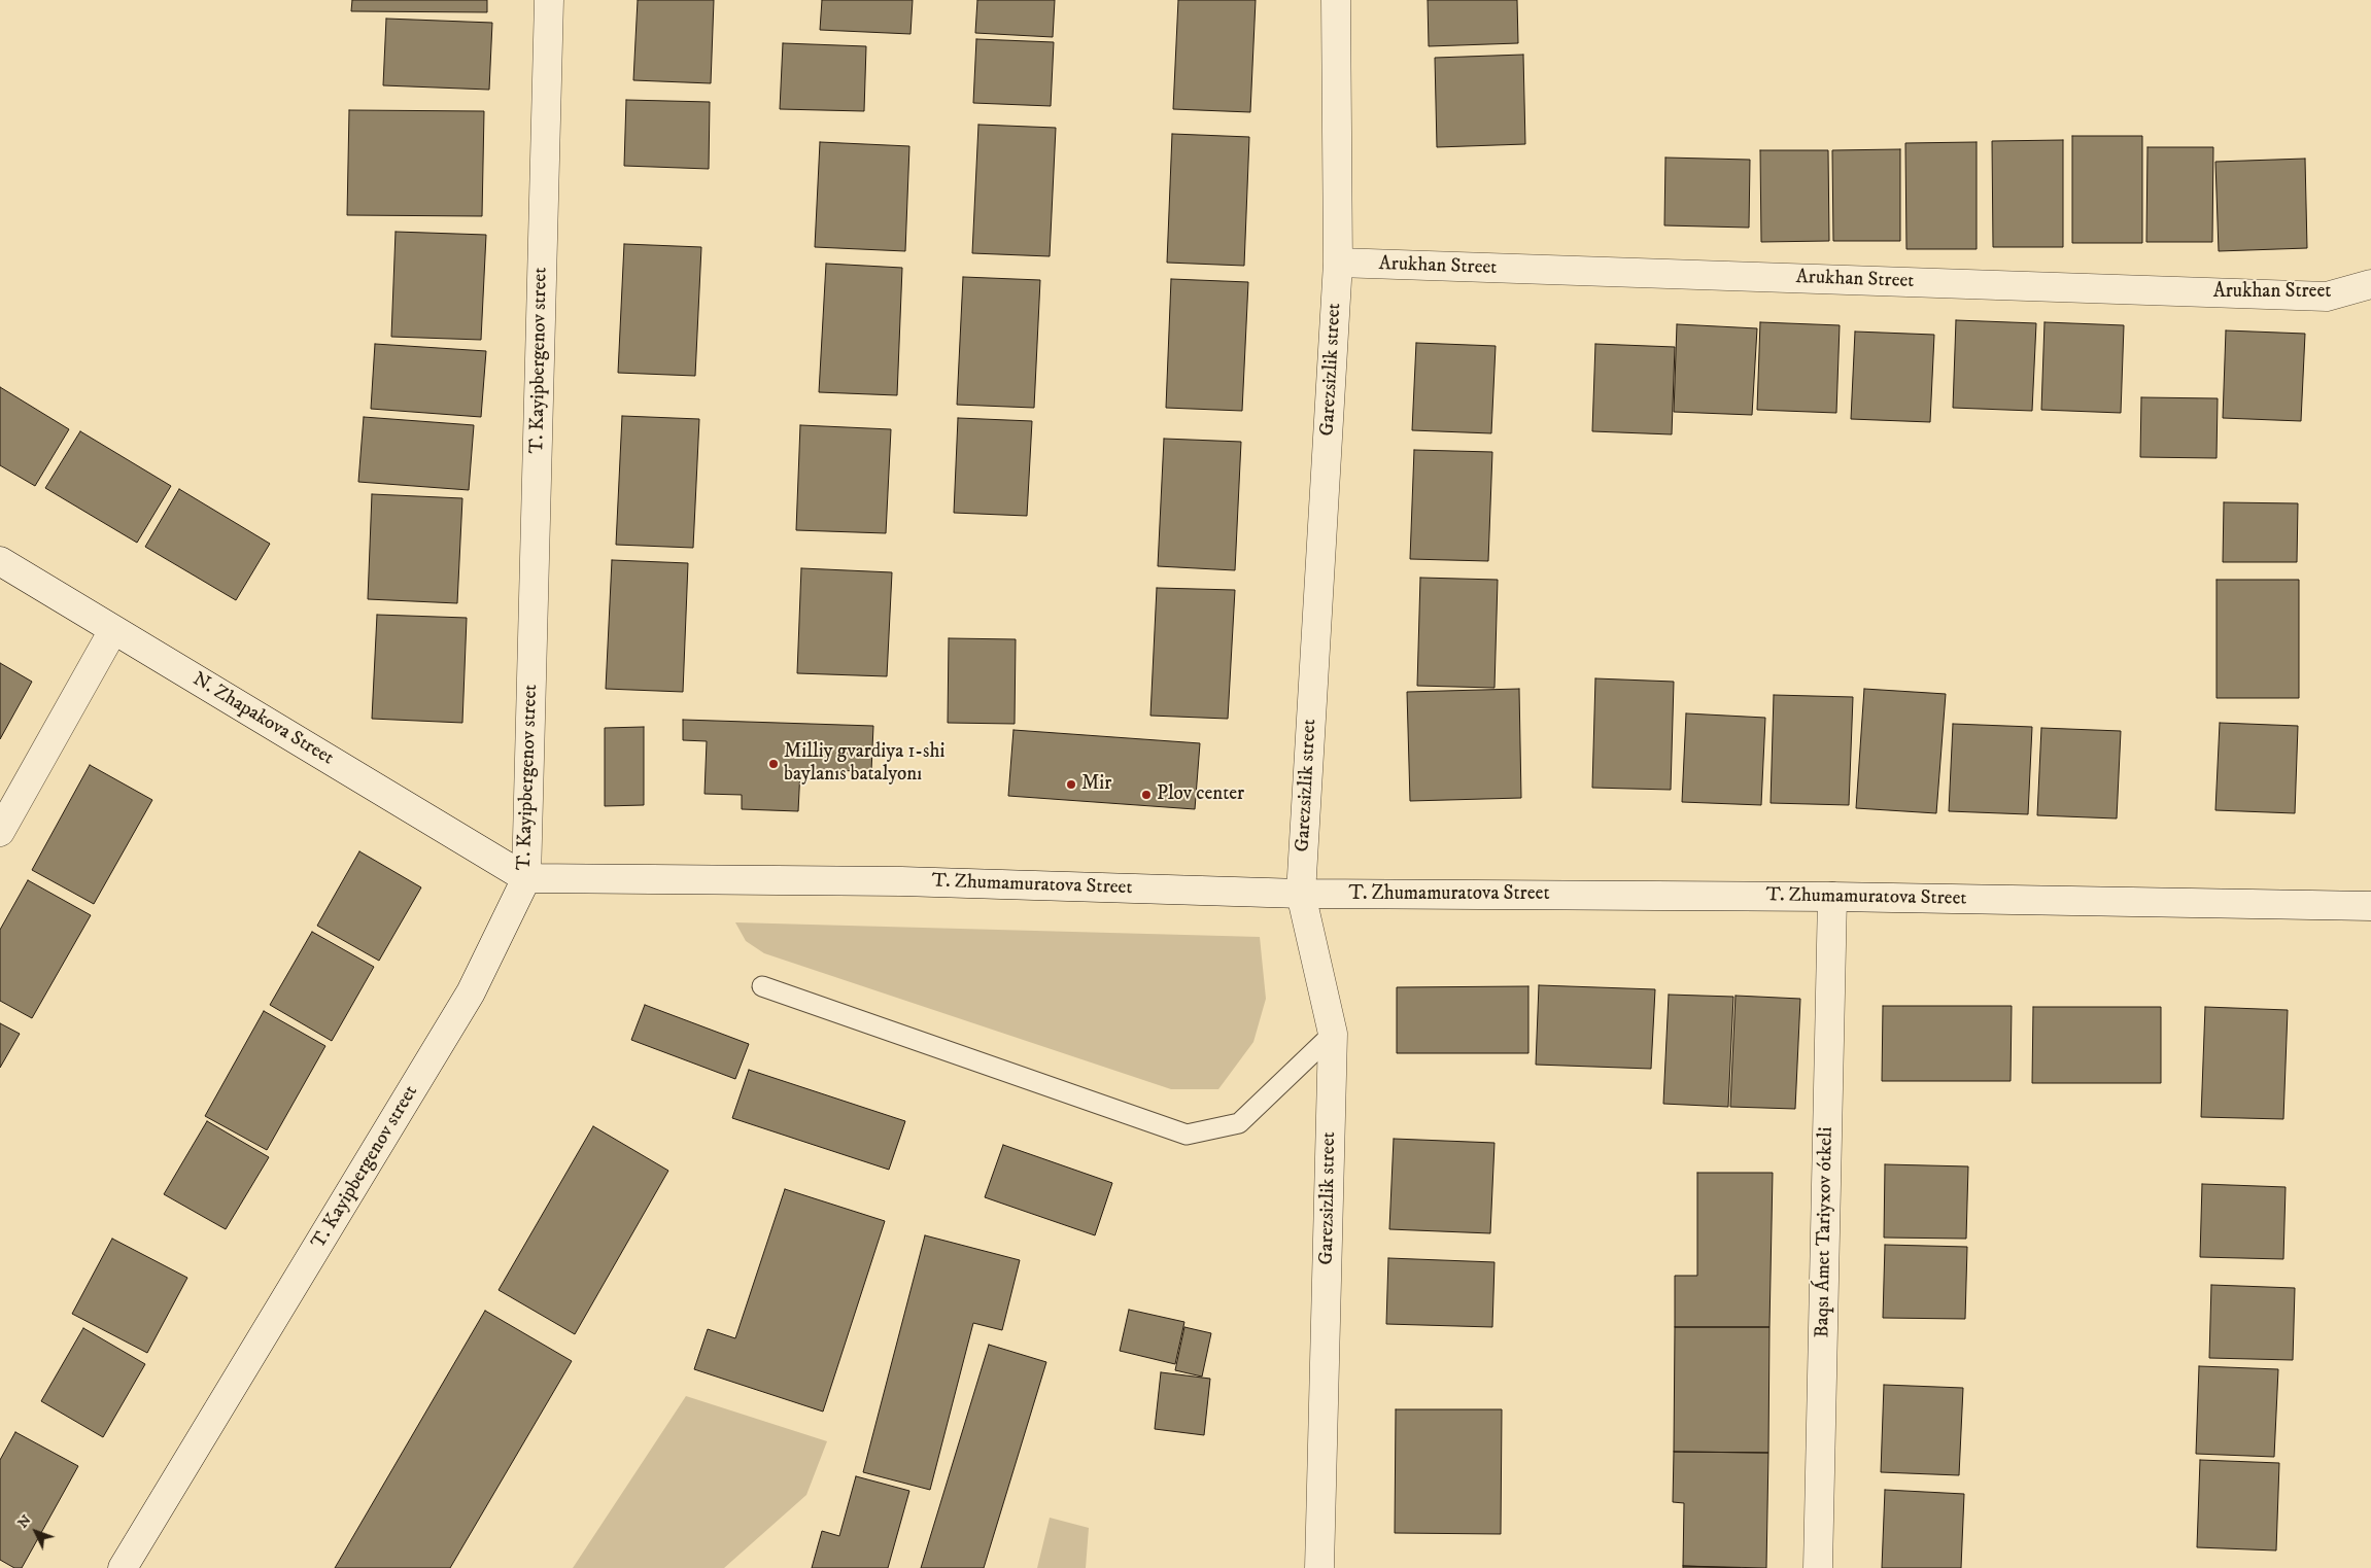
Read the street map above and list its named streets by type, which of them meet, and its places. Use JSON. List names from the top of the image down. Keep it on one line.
{"streets":{"street":["Arukhan Street","T. Kayipbergenov street","Garezsizlik street","N. Zhapakova Street","T. Zhumamuratova Street","Baqsı Ámet Tariyxov ótkeli"]},"crossings":[["Arukhan Street","Garezsizlik street"],["T. Kayipbergenov street","N. Zhapakova Street"],["T. Kayipbergenov street","T. Zhumamuratova Street"],["Garezsizlik street","T. Zhumamuratova Street"],["N. Zhapakova Street","T. Zhumamuratova Street"],["T. Zhumamuratova Street","Baqsı Ámet Tariyxov ótkeli"]],"places":["Milliy gvardiya 1-shi baylanıs batalyonı","Mir","Plov center"],"north":"top left"}
